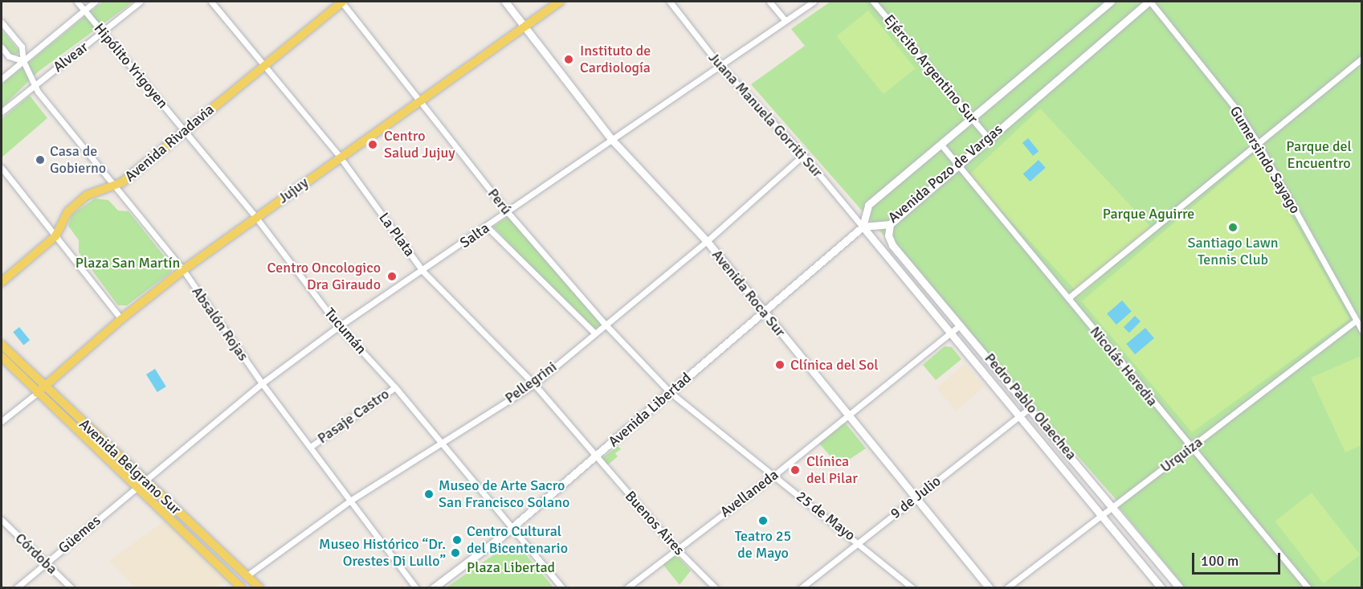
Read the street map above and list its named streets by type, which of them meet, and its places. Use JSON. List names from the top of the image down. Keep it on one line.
{"streets":{"main road":["Avenida Rivadavia","Jujuy","Pellegrini","Avenida Belgrano Sur"],"street":["Alvear","Hipólito Yrigoyen","Ejército Argentino Sur","Juana Manuela Gorriti Sur","Gumersindo Sayago","Avenida Pozo de Vargas","Perú","La Plata","Salta","Avenida Roca Sur","Absalón Rojas","Tucumán","Nicolás Heredia","Pedro Pablo Olaechea","Avenida Libertad","Pasaje Castro","Urquiza","Avellaneda","9 de Julio","25 de Mayo","Buenos Aires","Güemes","Córdoba"]},"crossings":[["Alvear","Hipólito Yrigoyen"],["Alvear","Absalón Rojas"],["Hipólito Yrigoyen","Avenida Rivadavia"],["Hipólito Yrigoyen","Tucumán"],["Ejército Argentino Sur","Avenida Pozo de Vargas"],["Juana Manuela Gorriti Sur","Avenida Pozo de Vargas"],["Juana Manuela Gorriti Sur","Salta"],["Juana Manuela Gorriti Sur","Pellegrini"],["Juana Manuela Gorriti Sur","Pedro Pablo Olaechea"],["Juana Manuela Gorriti Sur","Avenida Libertad"],["Avenida Rivadavia","Perú"],["Avenida Rivadavia","La Plata"],["Avenida Rivadavia","Absalón Rojas"],["Avenida Rivadavia","Tucumán"],["Gumersindo Sayago","Avenida Pozo de Vargas"],["Gumersindo Sayago","Urquiza"],["Avenida Pozo de Vargas","Nicolás Heredia"],["Avenida Pozo de Vargas","Pedro Pablo Olaechea"],["Avenida Pozo de Vargas","Avenida Libertad"],["Jujuy","Perú"],["Jujuy","La Plata"],["Jujuy","Avenida Roca Sur"],["Jujuy","Absalón Rojas"],["Jujuy","Tucumán"],["Jujuy","Avenida Belgrano Sur"],["Perú","Salta"],["Perú","Pellegrini"],["Perú","Avenida Libertad"],["Perú","25 de Mayo"],["La Plata","Salta"],["La Plata","Pellegrini"],["La Plata","Avenida Libertad"],["La Plata","Buenos Aires"],["Salta","Avenida Roca Sur"],["Salta","Absalón Rojas"],["Salta","Tucumán"],["Salta","Avenida Belgrano Sur"],["Salta","Güemes"],["Avenida Roca Sur","Pellegrini"],["Avenida Roca Sur","Avenida Libertad"],["Avenida Roca Sur","Avellaneda"],["Avenida Roca Sur","9 de Julio"],["Absalón Rojas","Pellegrini"],["Absalón Rojas","Pasaje Castro"],["Tucumán","Pellegrini"],["Tucumán","Avenida Libertad"],["Tucumán","Pasaje Castro"],["Nicolás Heredia","Urquiza"],["Pellegrini","Avenida Belgrano Sur"],["Pedro Pablo Olaechea","Avenida Libertad"],["Pedro Pablo Olaechea","Urquiza"],["Pedro Pablo Olaechea","Avellaneda"],["Pedro Pablo Olaechea","9 de Julio"],["Avenida Libertad","25 de Mayo"],["Avenida Libertad","Buenos Aires"],["Avenida Belgrano Sur","Güemes"],["Avellaneda","25 de Mayo"],["Avellaneda","Buenos Aires"],["9 de Julio","25 de Mayo"],["Güemes","Córdoba"]],"parks":["Parque del Encuentro","Parque Aguirre","Plaza San Martín","Plaza Libertad"],"places":["Instituto de Cardiología","Centro Salud Jujuy","Casa de Gobierno","Santiago Lawn Tennis Club","Centro Oncologico Dra Giraudo","Clínica del Sol","Clínica del Pilar","Museo de Arte Sacro San Francisco Solano","Teatro 25 de Mayo","Centro Cultural del Bicentenario","Museo Histórico “Dr. Orestes Di Lullo”"],"scale_bar":"100 m"}
